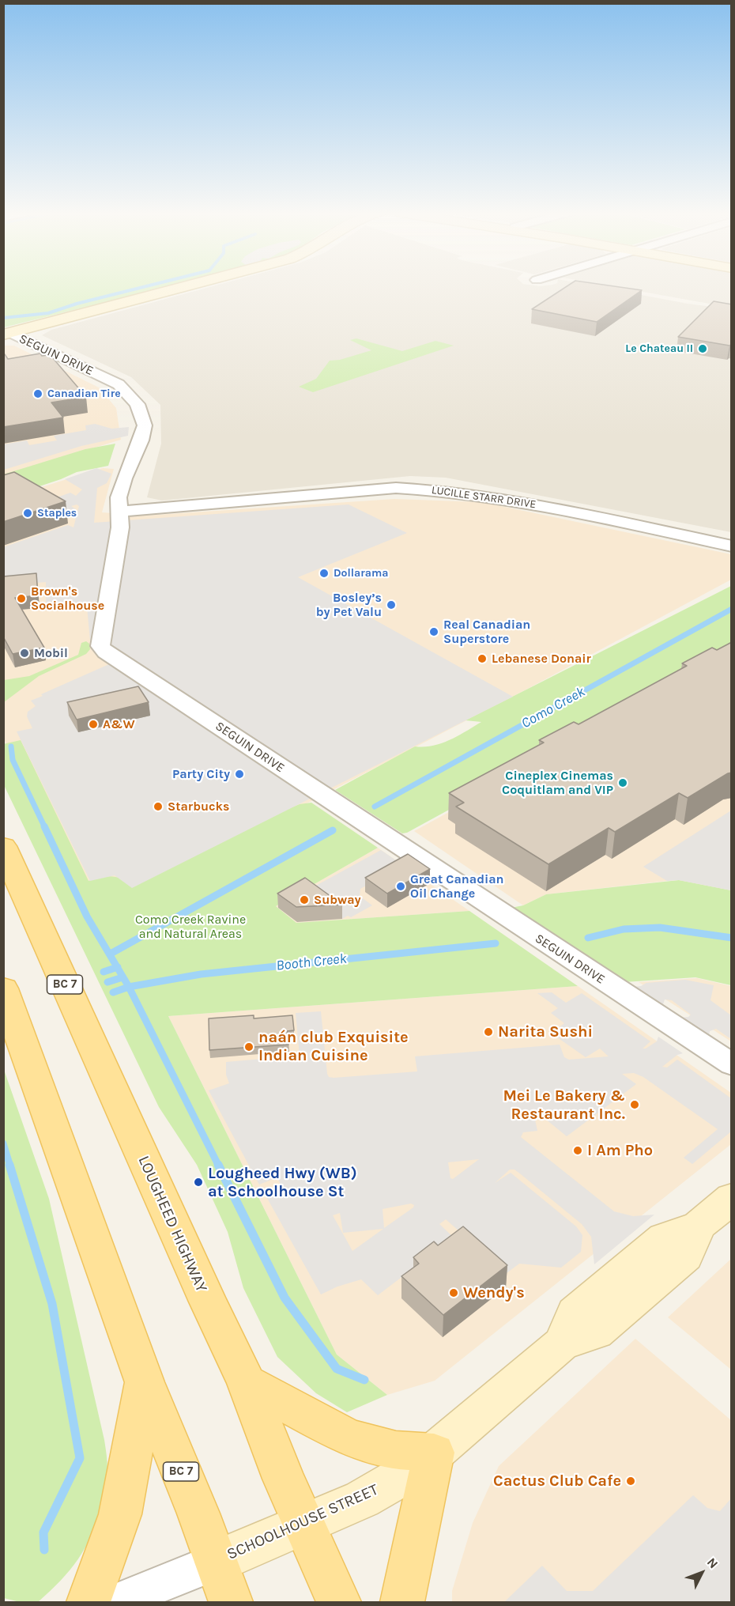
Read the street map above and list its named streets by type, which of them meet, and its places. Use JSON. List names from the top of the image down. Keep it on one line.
{"streets":{"main road":["BC 7","LOUGHEED HIGHWAY","SCHOOLHOUSE STREET"],"street":["SEGUIN DRIVE","LUCILLE STARR DRIVE"]},"crossings":[["SEGUIN DRIVE","LUCILLE STARR DRIVE"],["BC 7","SCHOOLHOUSE STREET"],["LOUGHEED HIGHWAY","SCHOOLHOUSE STREET"]],"water":["Como Creek","Booth Creek"],"parks":["Como Creek Ravine and Natural Areas"],"places":["Le Chateau II","Canadian Tire","Staples","Dollarama","Brown's Socialhouse","Bosley’s by Pet Valu","Real Canadian Superstore","Mobil","Lebanese Donair","A&W","Party City","Cineplex Cinemas Coquitlam and VIP","Starbucks","Great Canadian Oil Change","Subway","Narita Sushi","naán club Exquisite Indian Cuisine","Mei Le Bakery & Restaurant Inc.","I Am Pho","Lougheed Hwy (WB) at Schoolhouse St","Wendy's","Cactus Club Cafe"],"north":"top right"}
